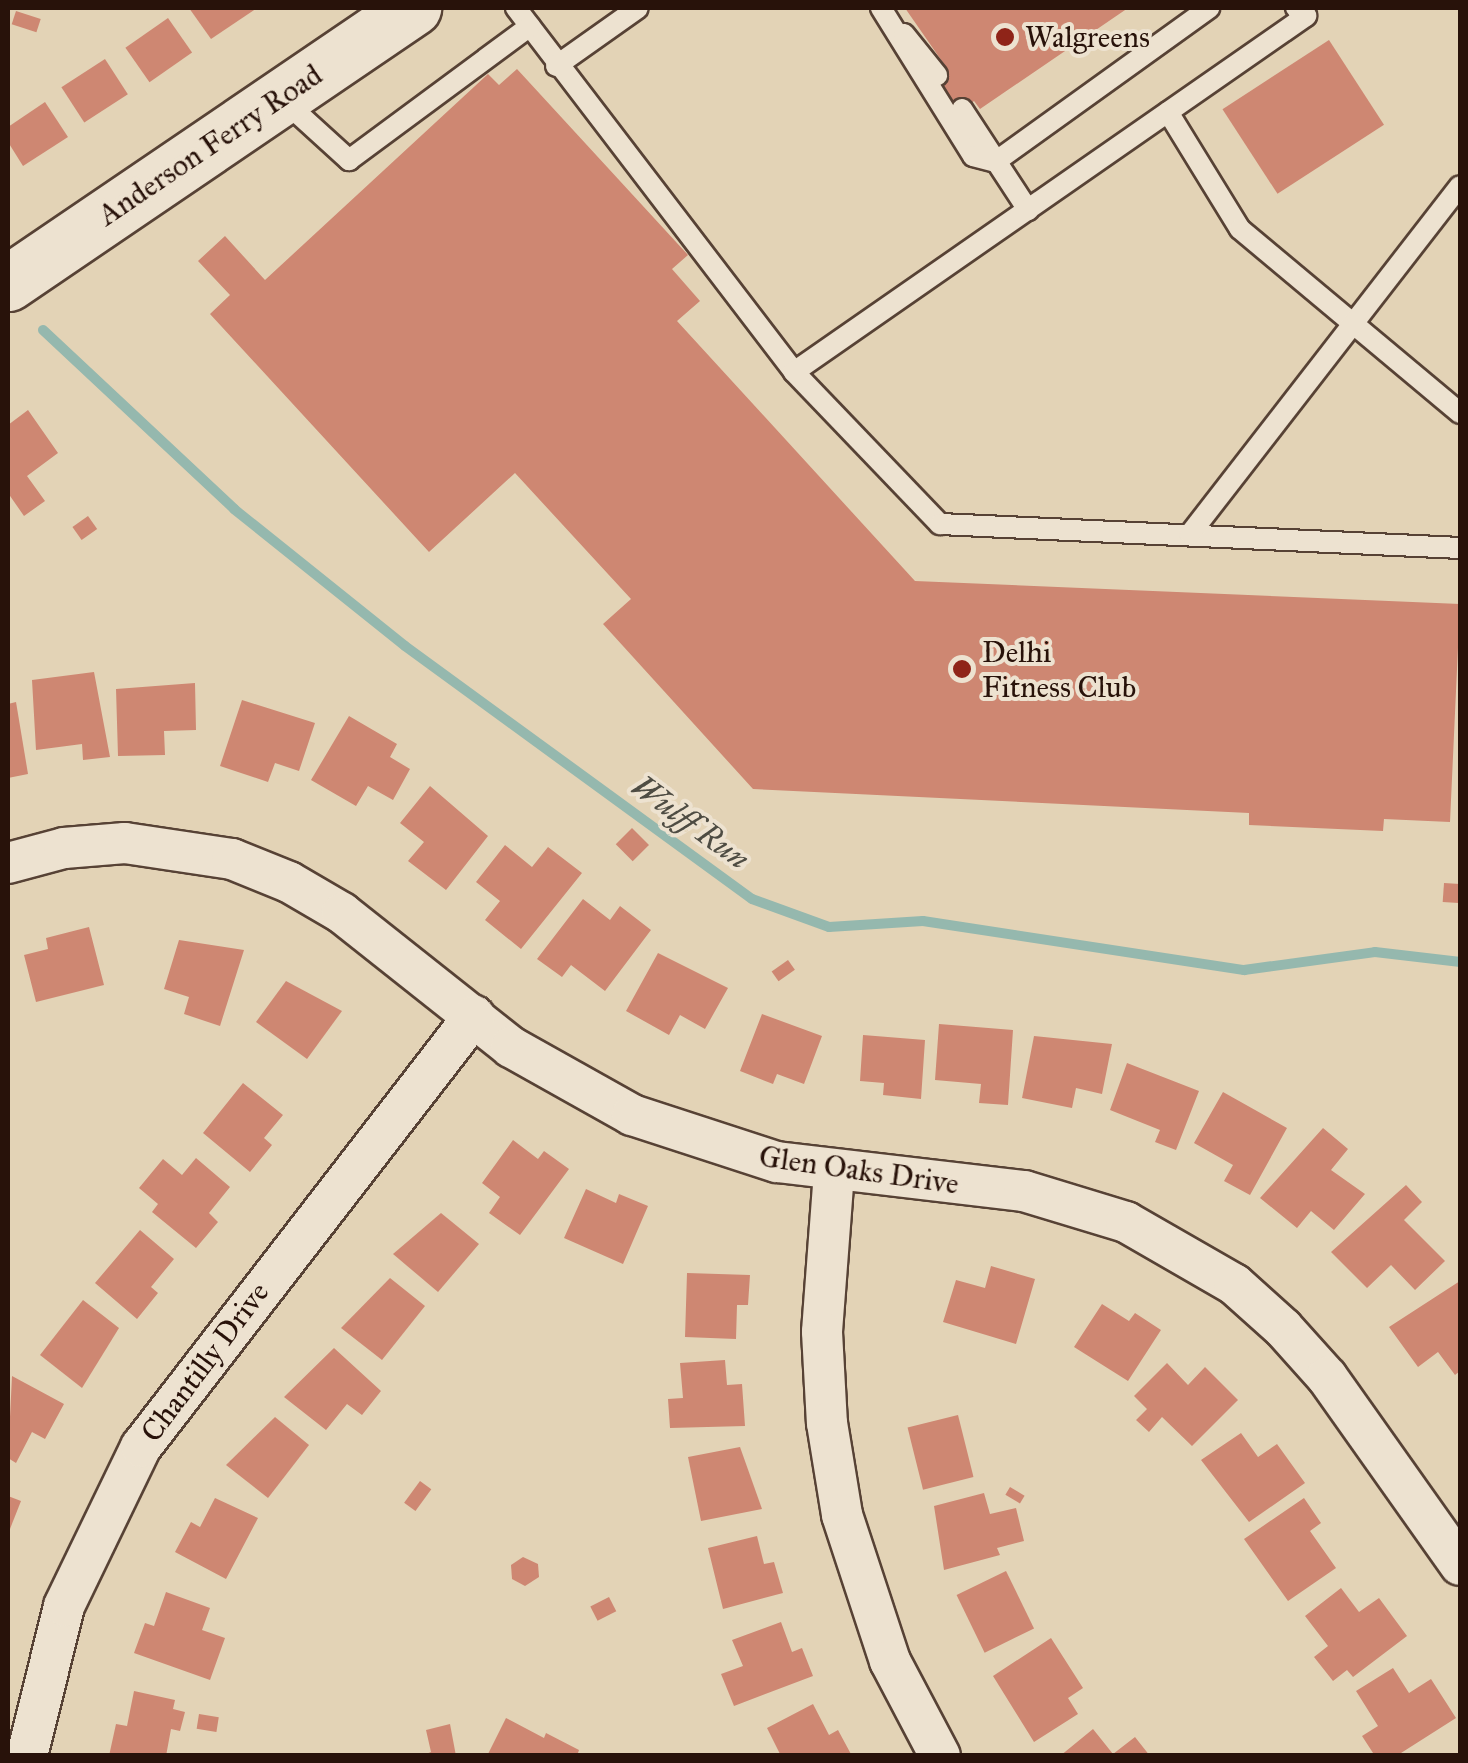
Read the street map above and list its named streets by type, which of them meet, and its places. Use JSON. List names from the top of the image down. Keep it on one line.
{"streets":{"street":["Anderson Ferry Road","Glen Oaks Drive","Chantilly Drive"]},"crossings":[["Glen Oaks Drive","Chantilly Drive"]],"water":["Wulff Run"],"places":["Walgreens","Delhi Fitness Club"]}
